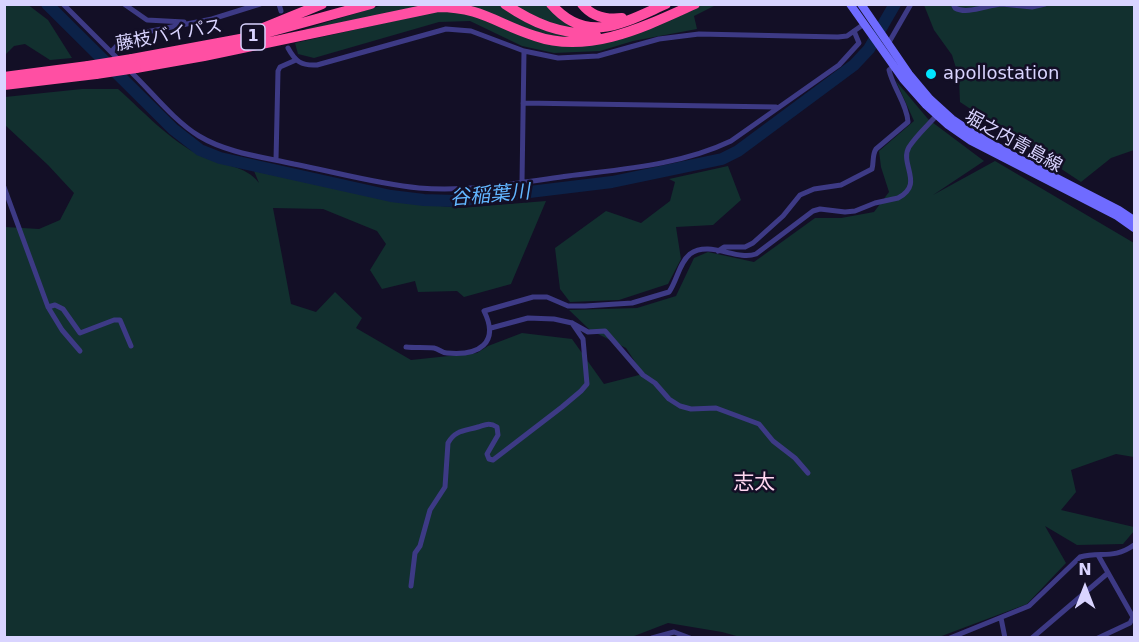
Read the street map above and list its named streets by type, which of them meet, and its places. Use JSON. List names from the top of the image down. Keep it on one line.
{"streets":{"highway":["藤枝バイパス","1"],"main road":["堀之内青島線"]},"crossings":[["藤枝バイパス","1"]],"districts":["志太"],"water":["谷稲葉川"],"places":["apollostation"],"north":"top"}
